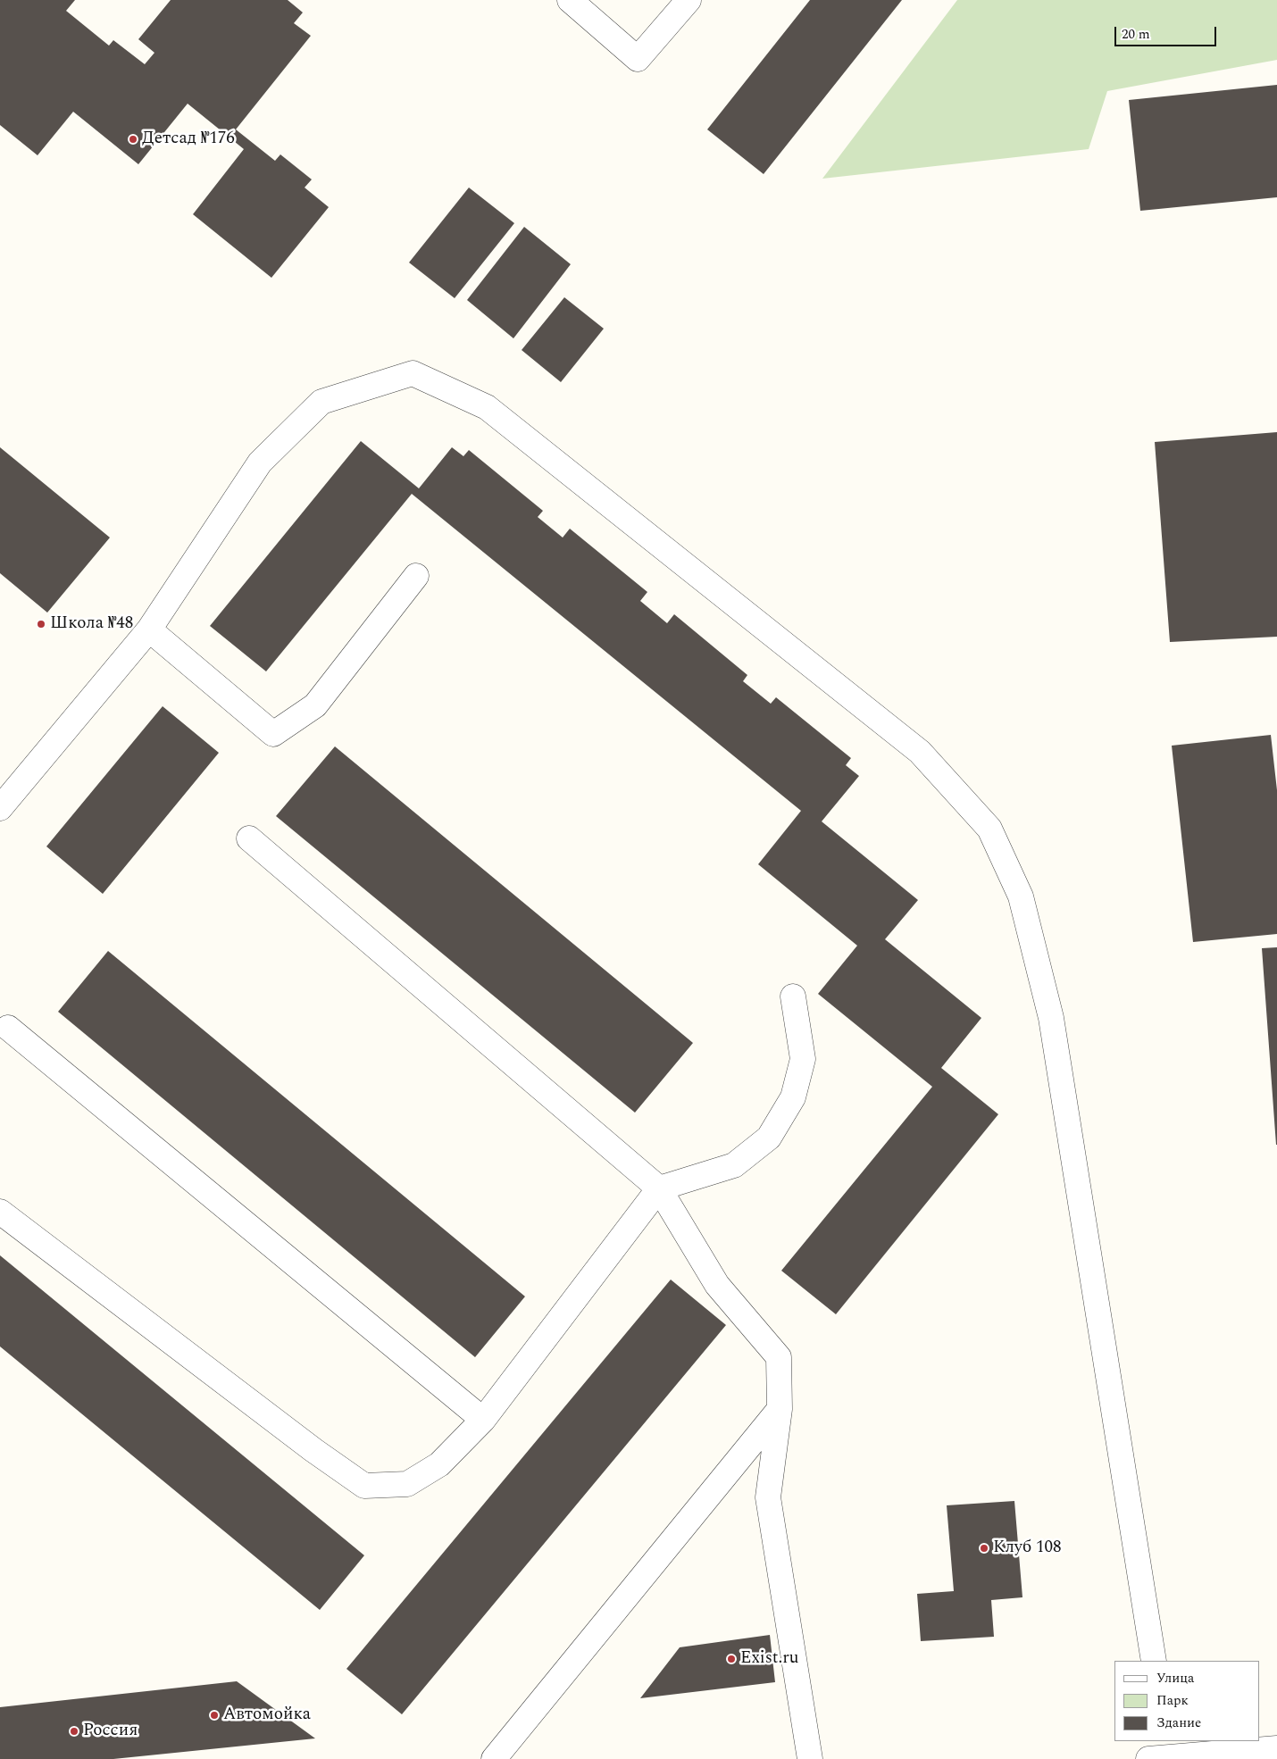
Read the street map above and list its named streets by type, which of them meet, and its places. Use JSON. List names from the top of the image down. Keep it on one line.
{"places":["Детсад №176","Школа №48","Клуб 108","Exist.ru","Автомойка","Россия"],"legend":["Улица","Парк","Здание"],"scale_bar":"20 m"}
